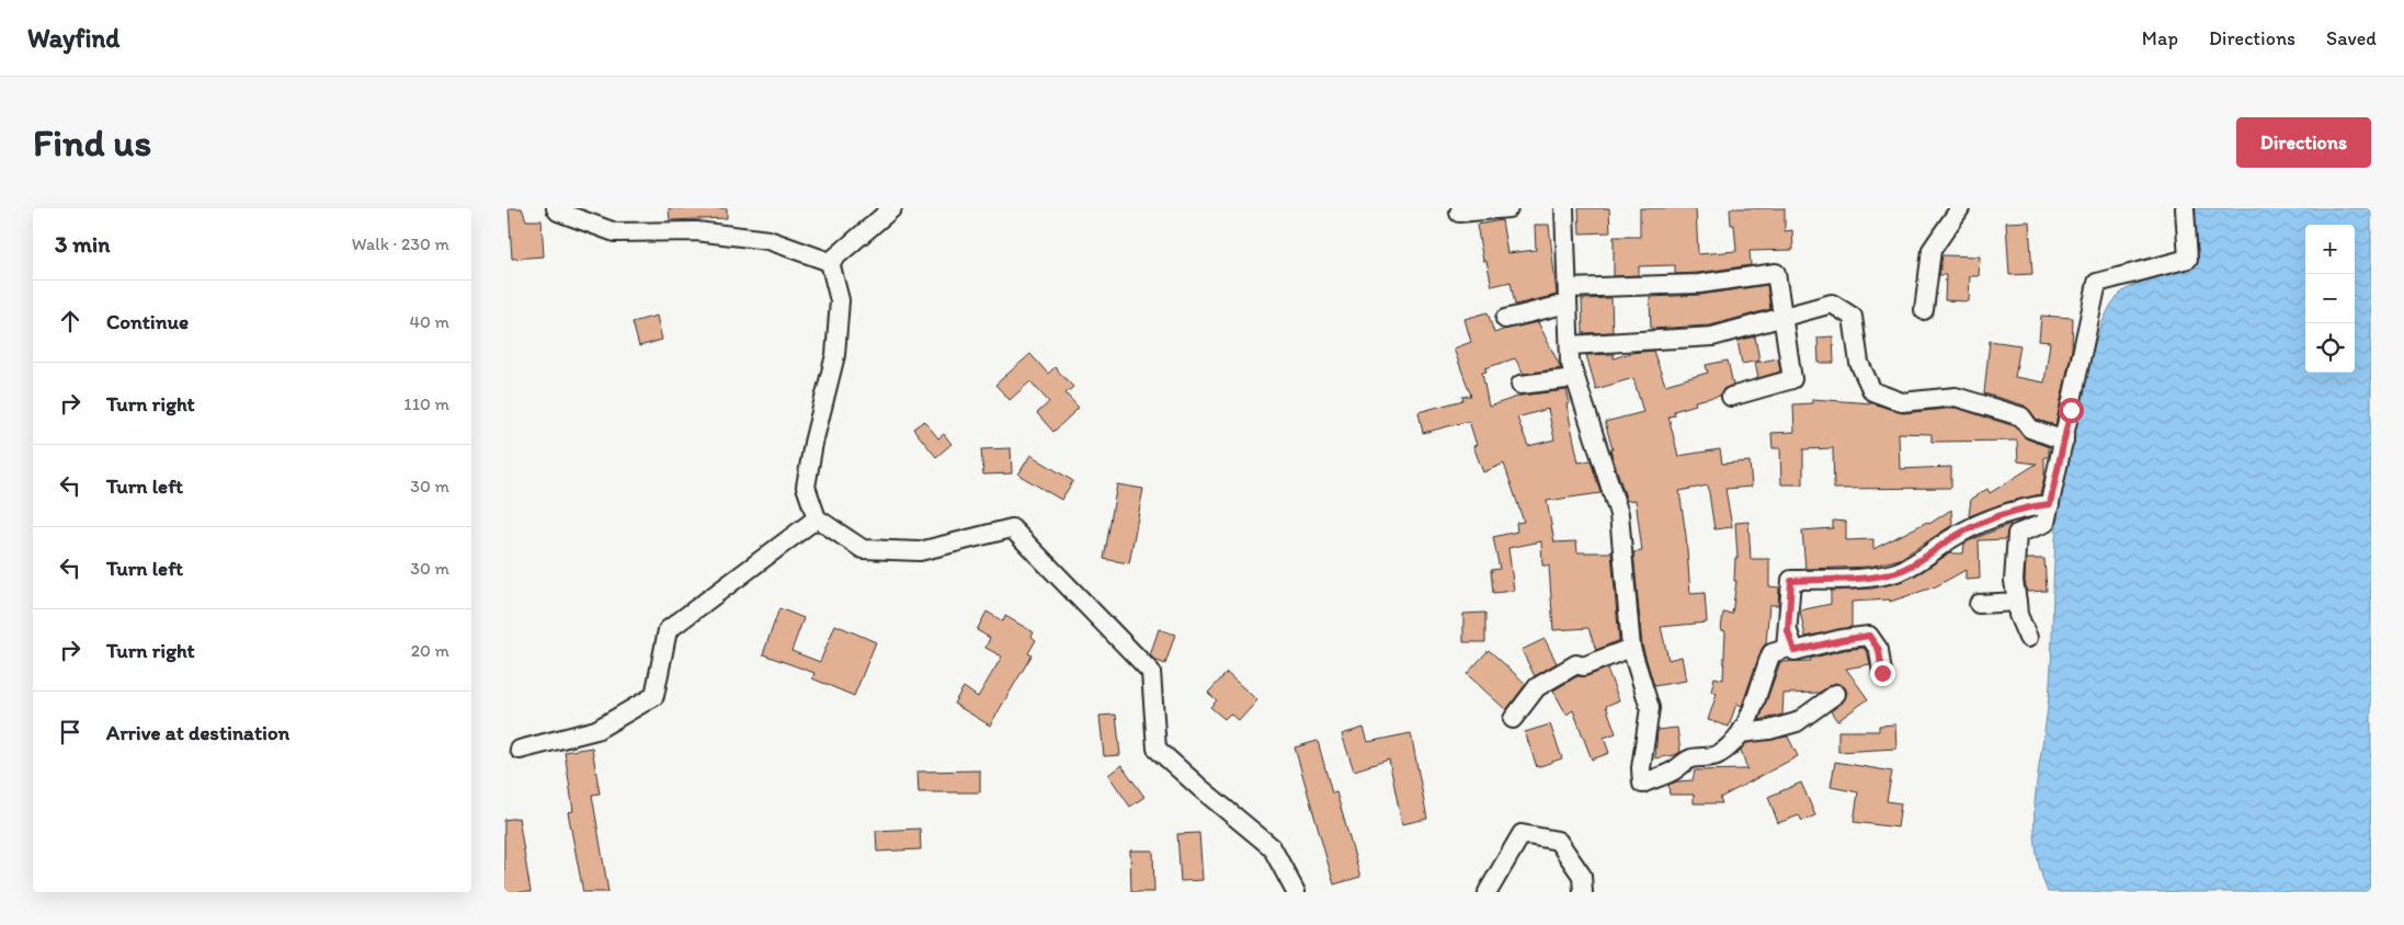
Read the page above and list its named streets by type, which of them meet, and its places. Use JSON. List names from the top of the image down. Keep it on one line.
{"page":{"header":"Wayfind","nav":["Map","Directions","Saved"],"buttons":"Directions","title":"Find us","heading":["3 min","Walk · 230 m"],"map_buttons":["+","−"],"list":[["Continue","40 m"],["Turn right","110 m"],["Turn left","30 m"],["Turn left","30 m"],["Turn right","20 m"],"Arrive at destination"]}}
